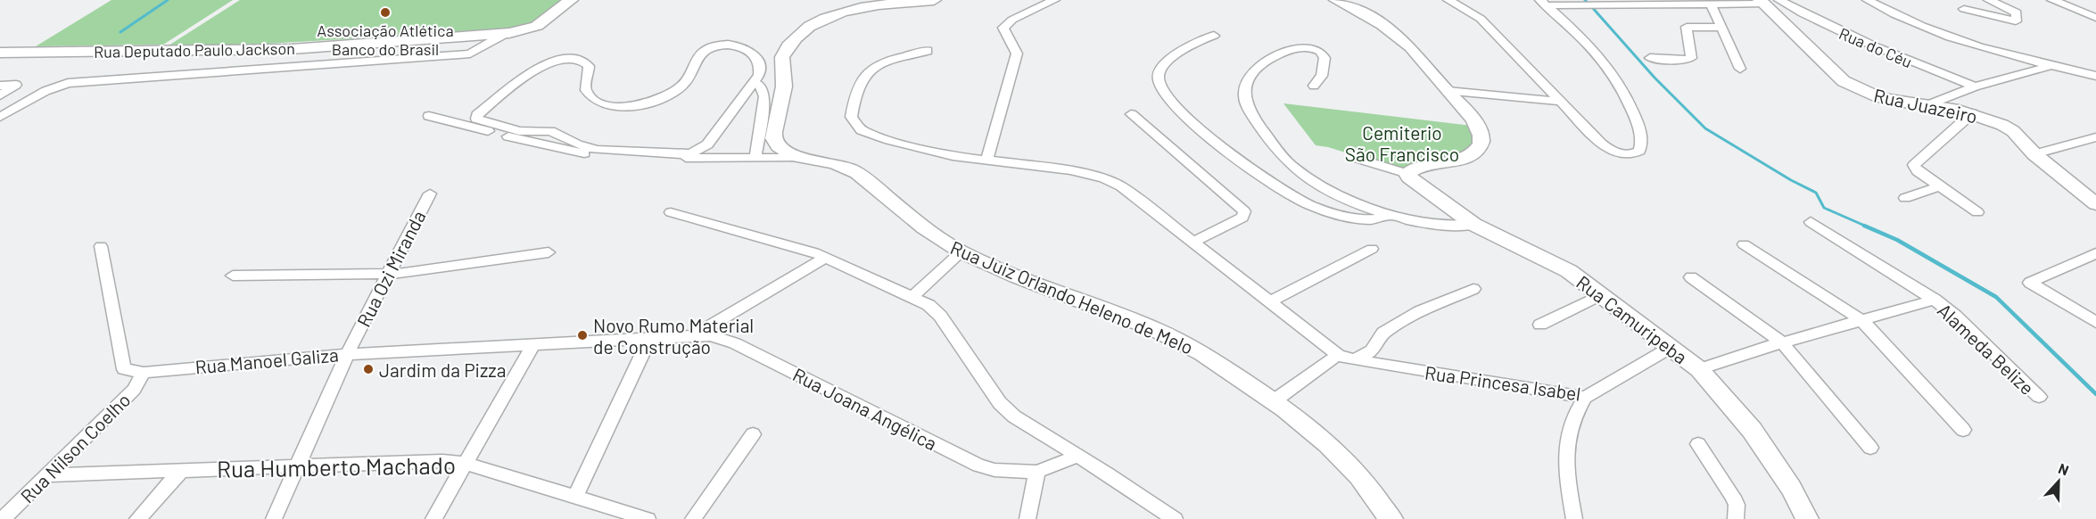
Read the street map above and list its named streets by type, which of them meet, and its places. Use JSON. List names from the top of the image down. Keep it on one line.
{"streets":{"main road":["Rua Deputado Paulo Jackson","Rua Juazeiro","Rua Juiz Orlando Heleno de Melo","Rua Camuripeba"],"street":["Rua do Céu","Rua Ozi Miranda","Alameda Belize","Rua Manoel Galiza","Rua Princesa Isabel","Rua Joana Angélica","Rua Nilson Coelho","Rua Humberto Machado"]},"crossings":[["Rua Ozi Miranda","Rua Manoel Galiza"],["Rua Ozi Miranda","Rua Humberto Machado"],["Rua Camuripeba","Rua Princesa Isabel"],["Rua Manoel Galiza","Rua Joana Angélica"],["Rua Manoel Galiza","Rua Nilson Coelho"],["Rua Nilson Coelho","Rua Humberto Machado"]],"parks":["Cemiterio São Francisco"],"places":["Associação Atlética Banco do Brasil","Novo Rumo Material de Construção","Jardim da Pizza"],"north":"top"}
